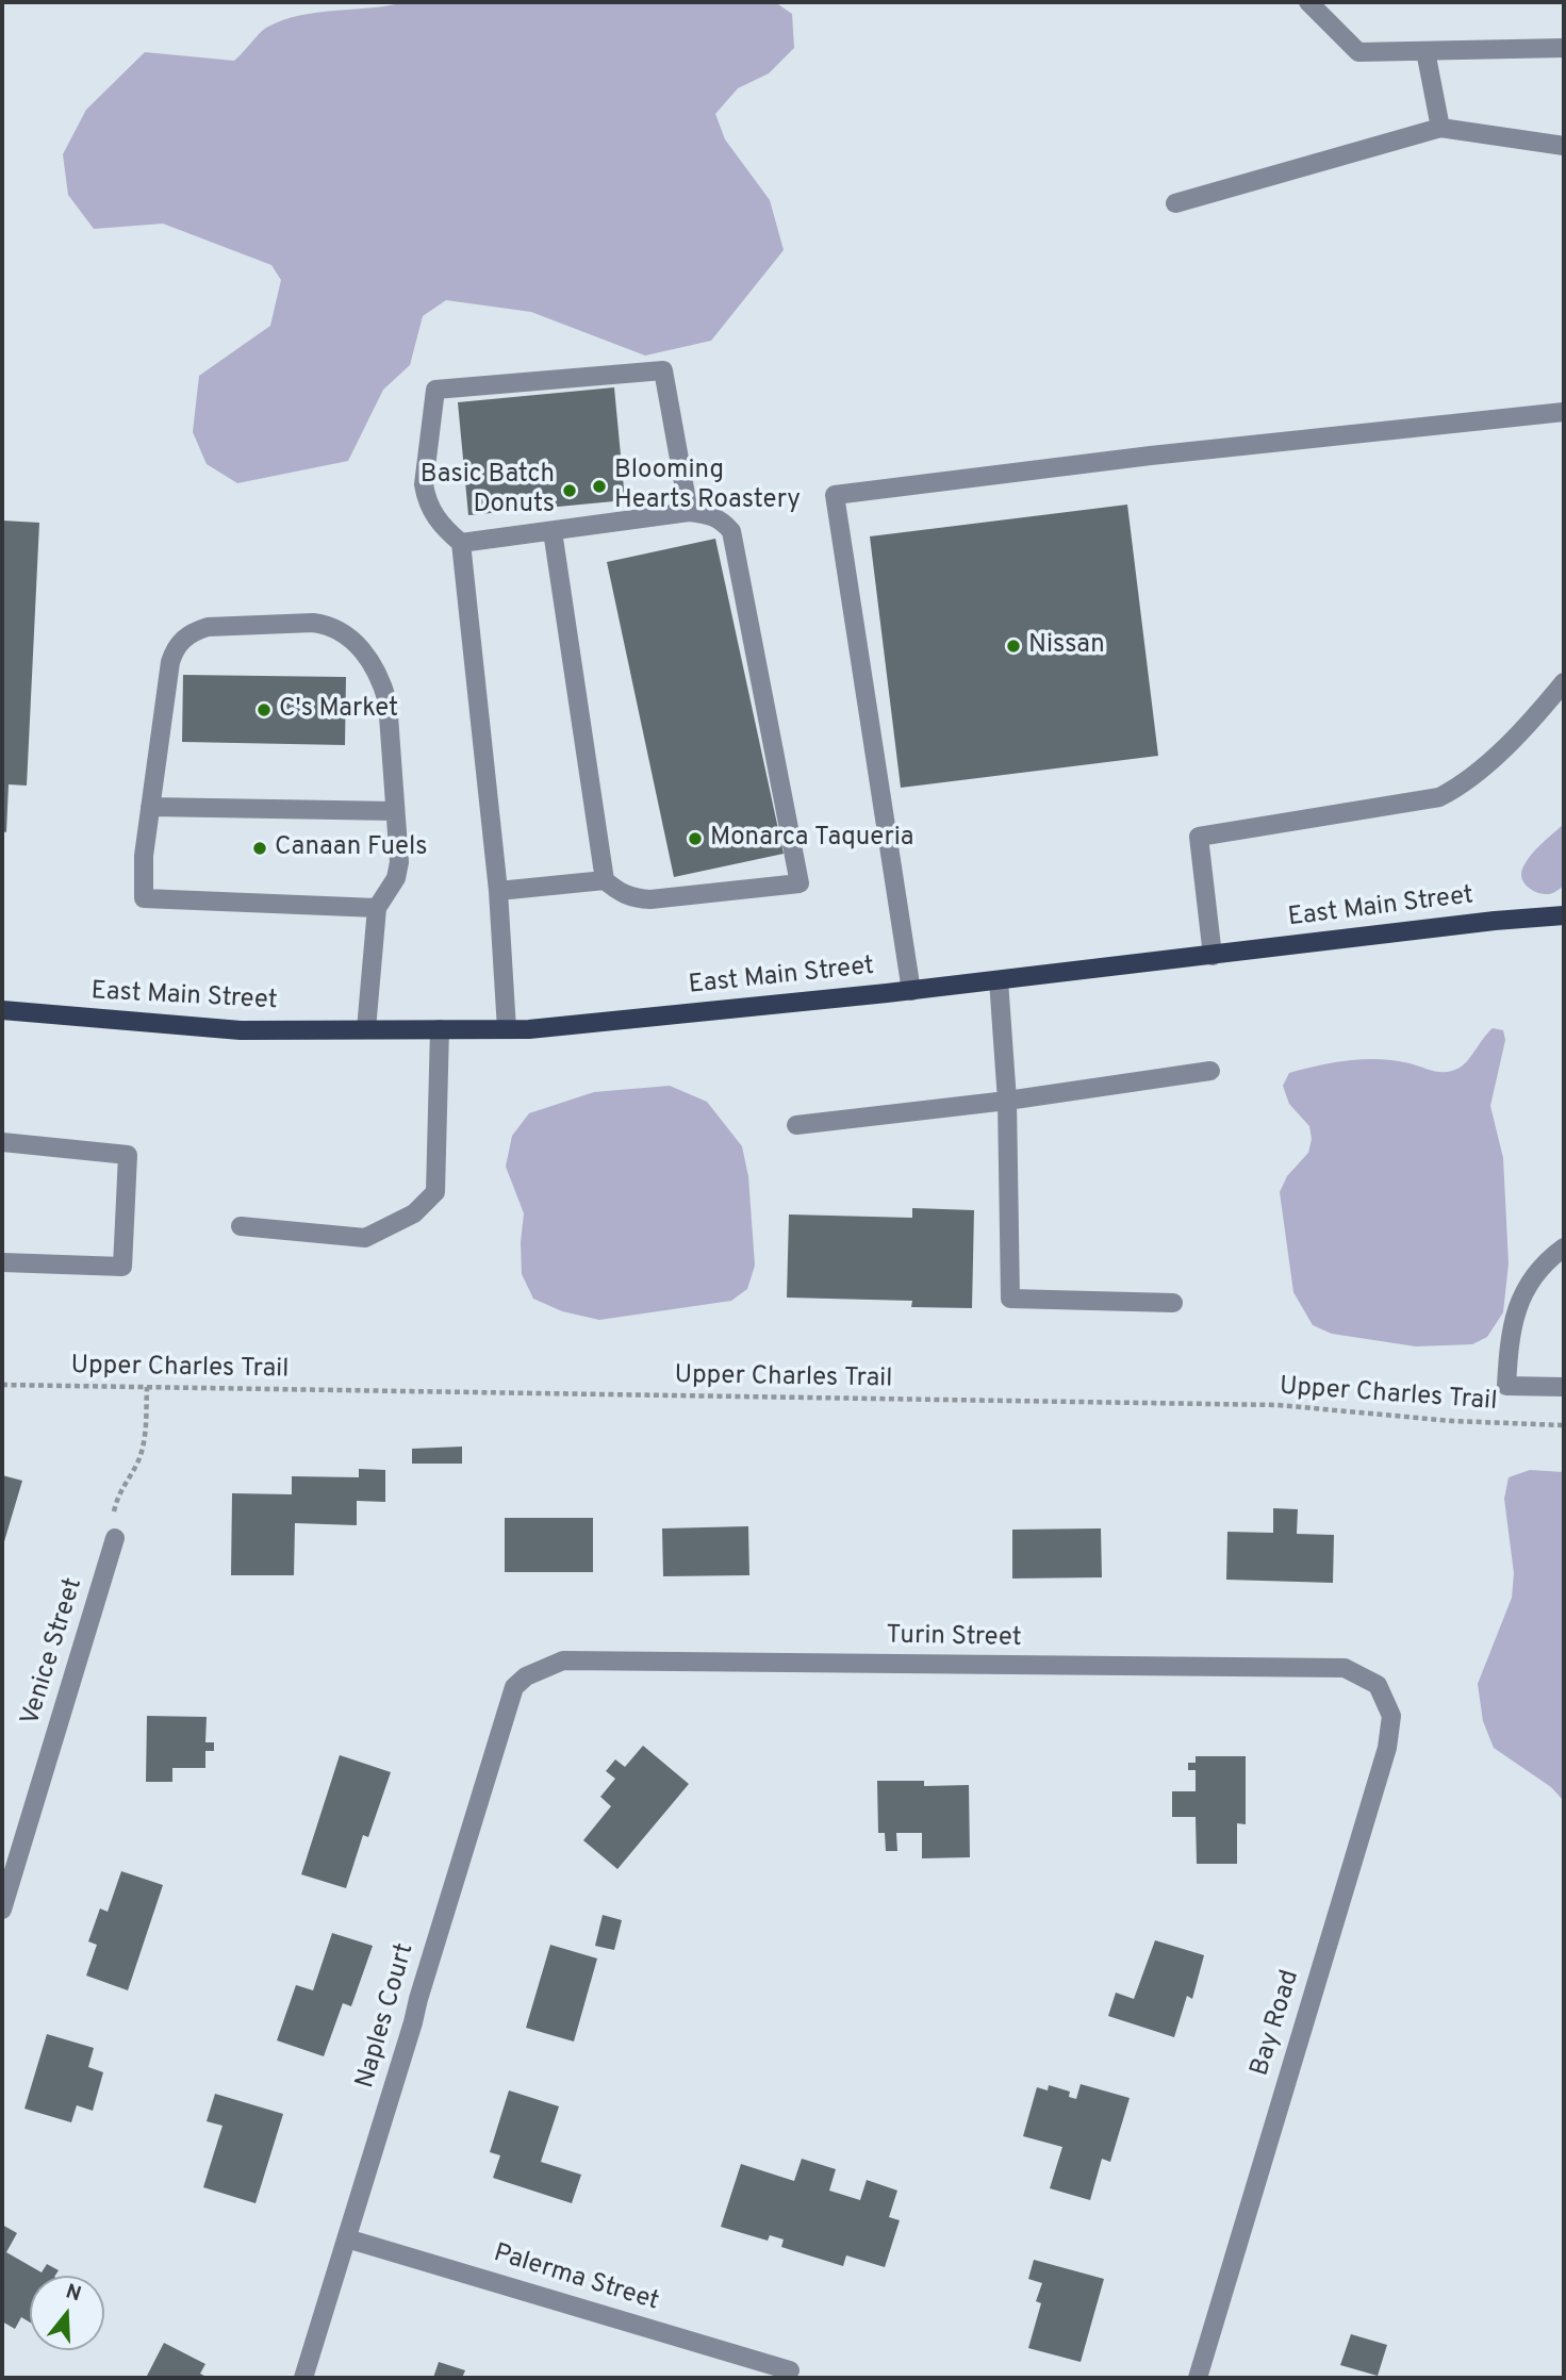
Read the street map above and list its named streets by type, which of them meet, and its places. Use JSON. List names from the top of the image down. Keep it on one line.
{"streets":{"main road":["East Main Street"],"street":["Turin Street","Venice Street","Naples Court","Bay Road","Palerma Street"],"path":["Upper Charles Trail"]},"crossings":[["Turin Street","Naples Court"],["Turin Street","Bay Road"],["Naples Court","Palerma Street"]],"places":["Blooming Hearts Roastery","Basic Batch Donuts","Nissan","C's Market","Monarca Taqueria","Canaan Fuels"],"north":"top"}
